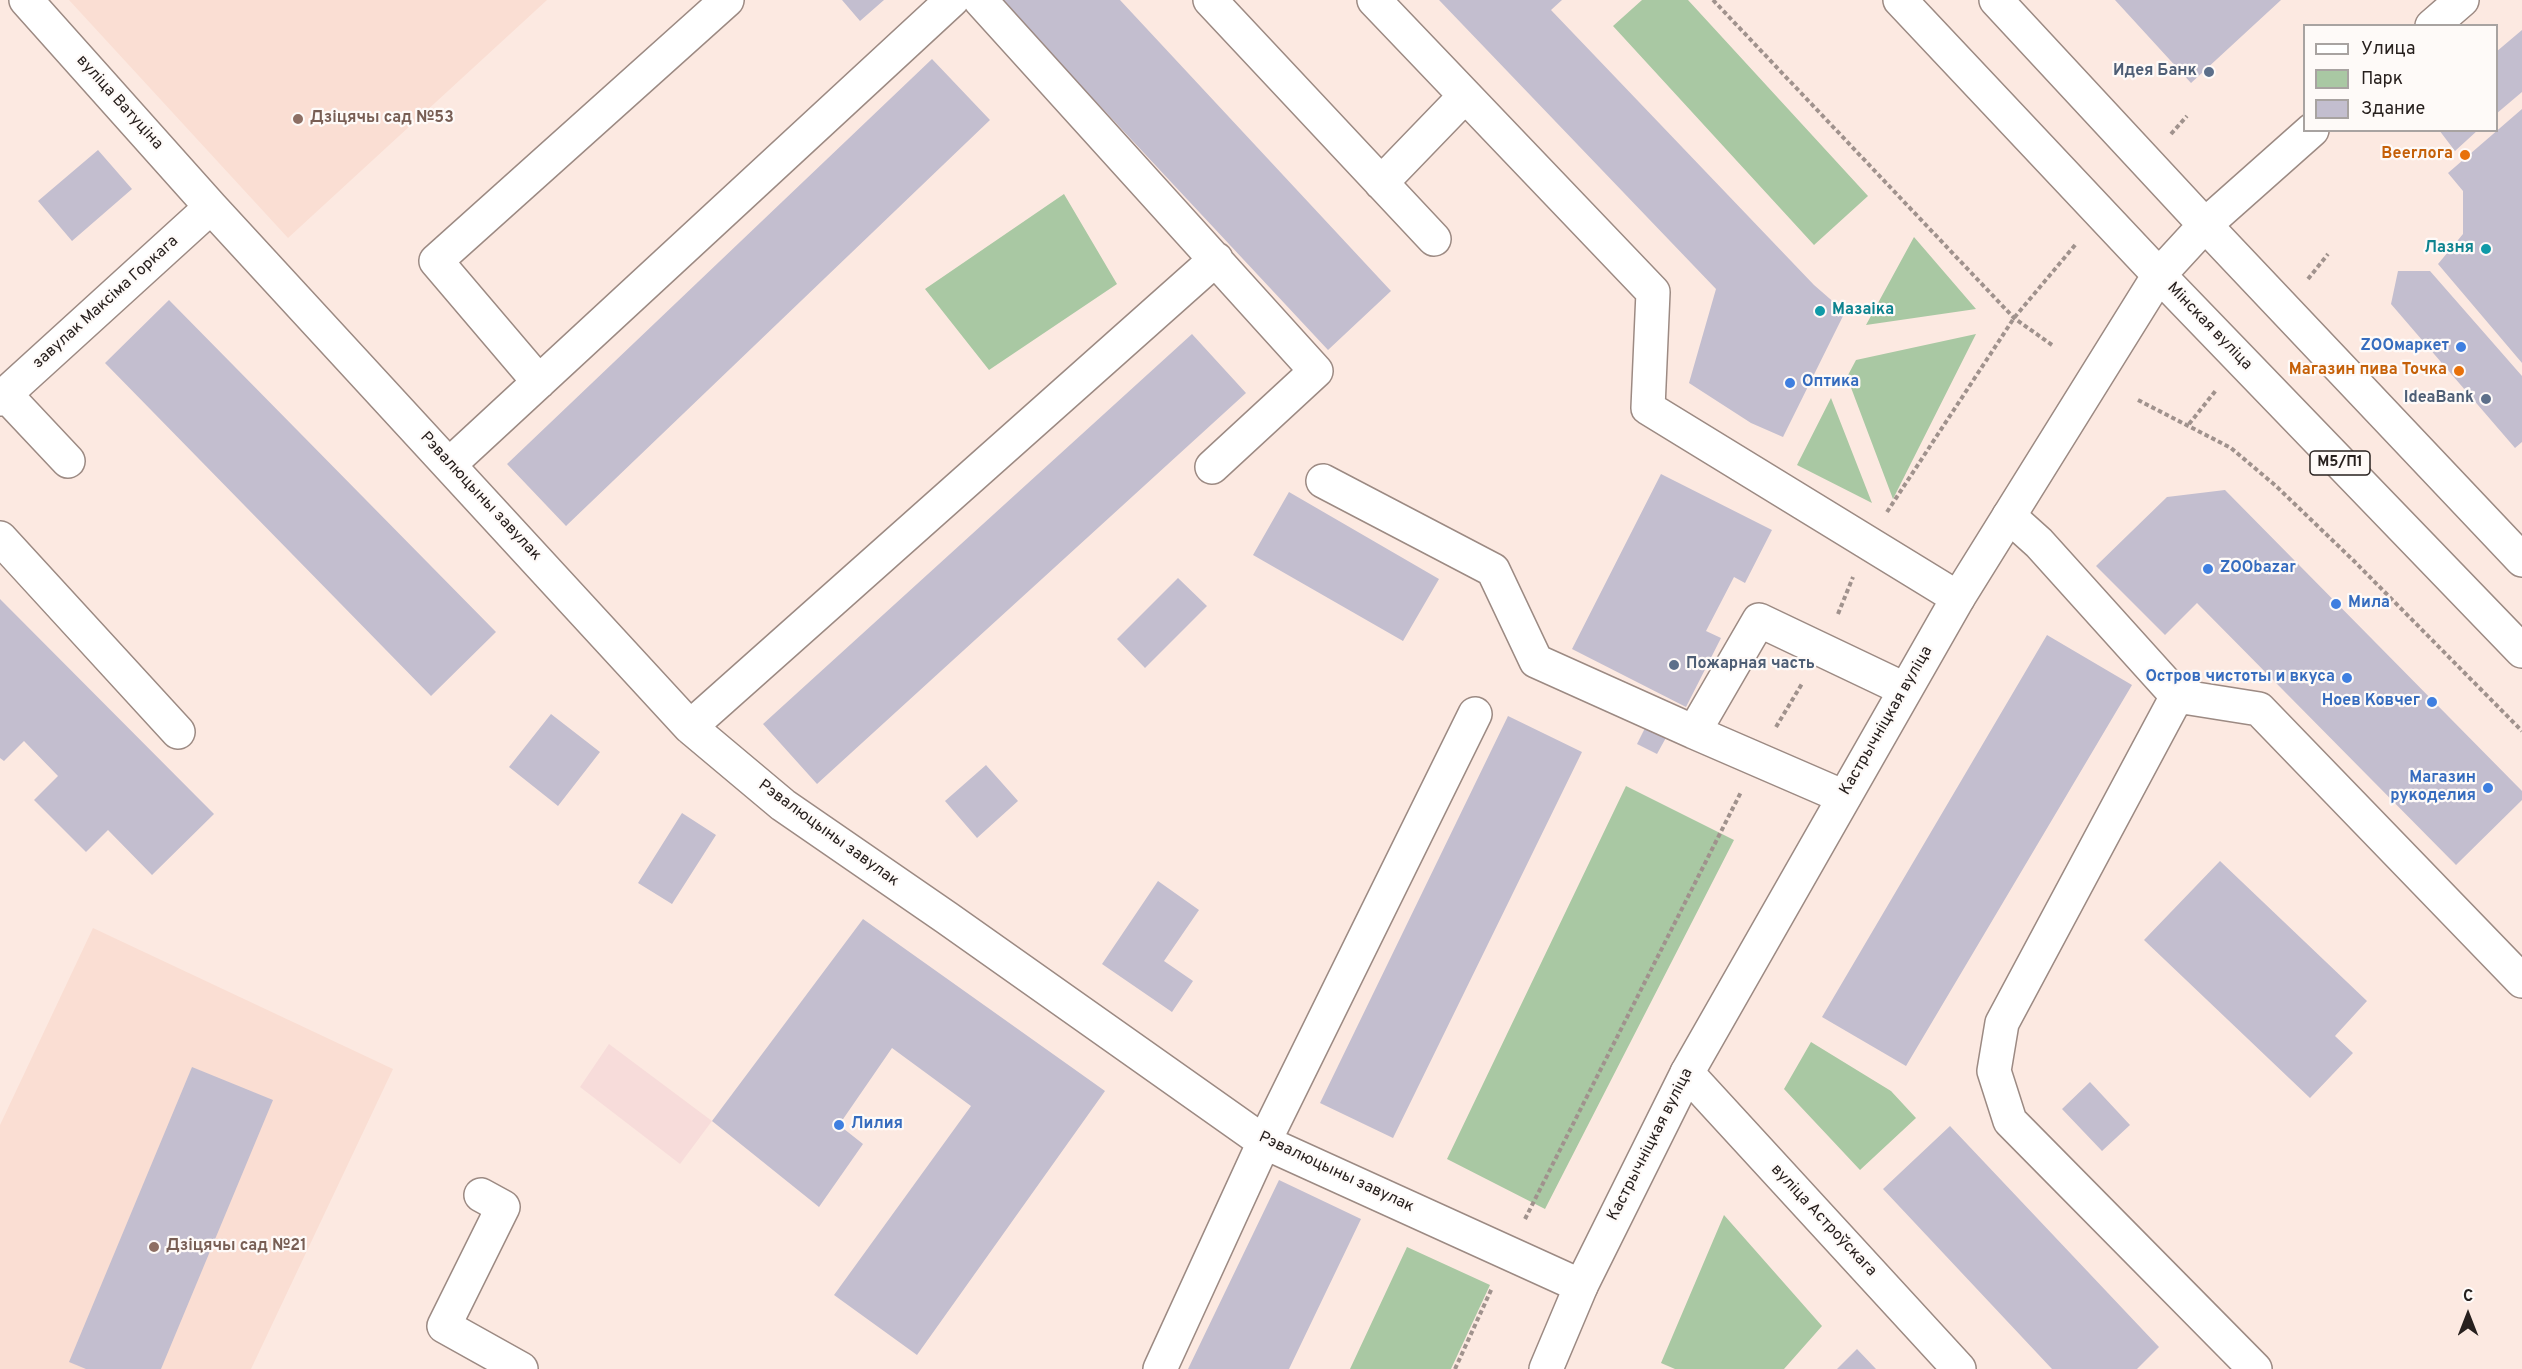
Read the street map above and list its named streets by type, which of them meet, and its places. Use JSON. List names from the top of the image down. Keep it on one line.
{"streets":{"main road":["вуліца Ватуціна","завулак Максіма Горкага","Мінская вуліца","М5/П1","Рэвалюцыны завулак","Кастрычніцкая вуліца","вуліца Астроўскага"]},"crossings":[["вуліца Ватуціна","завулак Максіма Горкага"],["вуліца Ватуціна","Рэвалюцыны завулак"],["завулак Максіма Горкага","Рэвалюцыны завулак"],["Мінская вуліца","Кастрычніцкая вуліца"],["Рэвалюцыны завулак","Кастрычніцкая вуліца"],["Кастрычніцкая вуліца","вуліца Астроўскага"]],"places":["Идея Банк","Дзіцячы сад №53","Beerлога","Лазня","Мазаіка","ZOOмаркет","Магазин пива Точка","Оптика","IdeaBank","ZOObazar","Мила","Пожарная часть","Остров чистоты и вкуса","Ноев Ковчег","Магазин рукоделия","Лилия","Дзіцячы сад №21"],"legend":["Улица","Парк","Здание"],"north":"top"}
